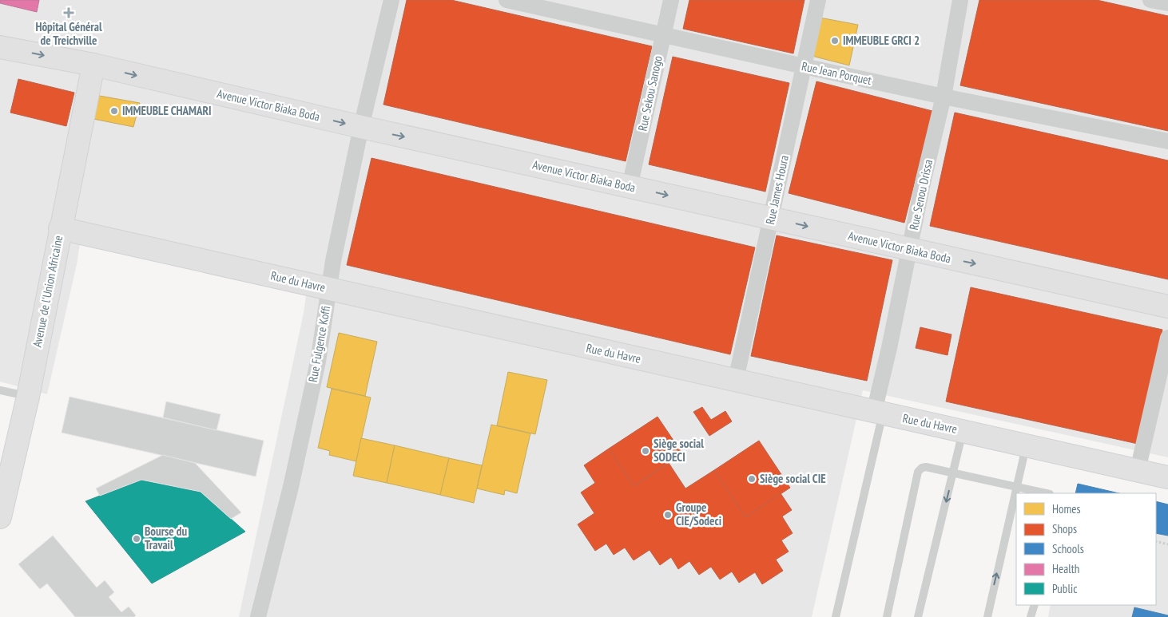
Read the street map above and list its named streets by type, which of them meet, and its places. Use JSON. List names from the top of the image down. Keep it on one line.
{"streets":{"main road":["Avenue Victor Biaka Boda","Rue du Havre","Avenue de l'Union Africaine"],"street":["Rue Jean Porquet","Rue Sekou Sanogo","Rue James Houra","Rue Senou Drissa","Rue Fulgence Koffi"]},"crossings":[["Rue Jean Porquet","Rue Sekou Sanogo"],["Rue Jean Porquet","Rue James Houra"],["Rue Jean Porquet","Rue Senou Drissa"],["Rue Sekou Sanogo","Avenue Victor Biaka Boda"],["Avenue Victor Biaka Boda","Rue James Houra"],["Avenue Victor Biaka Boda","Rue Senou Drissa"],["Avenue Victor Biaka Boda","Avenue de l'Union Africaine"],["Avenue Victor Biaka Boda","Rue Fulgence Koffi"],["Rue James Houra","Rue du Havre"],["Rue Senou Drissa","Rue du Havre"],["Rue du Havre","Avenue de l'Union Africaine"],["Rue du Havre","Rue Fulgence Koffi"]],"one_way":["Avenue Victor Biaka Boda"],"places":{"health":["Hôpital Général de Treichville"],"other":["IMMEUBLE GRCI 2","IMMEUBLE CHAMARI","Siège social SODECI","Siège social CIE","Groupe CIE/Sodeci","Bourse du Travail"]},"legend":["Homes","Shops","Schools","Health","Public"]}
